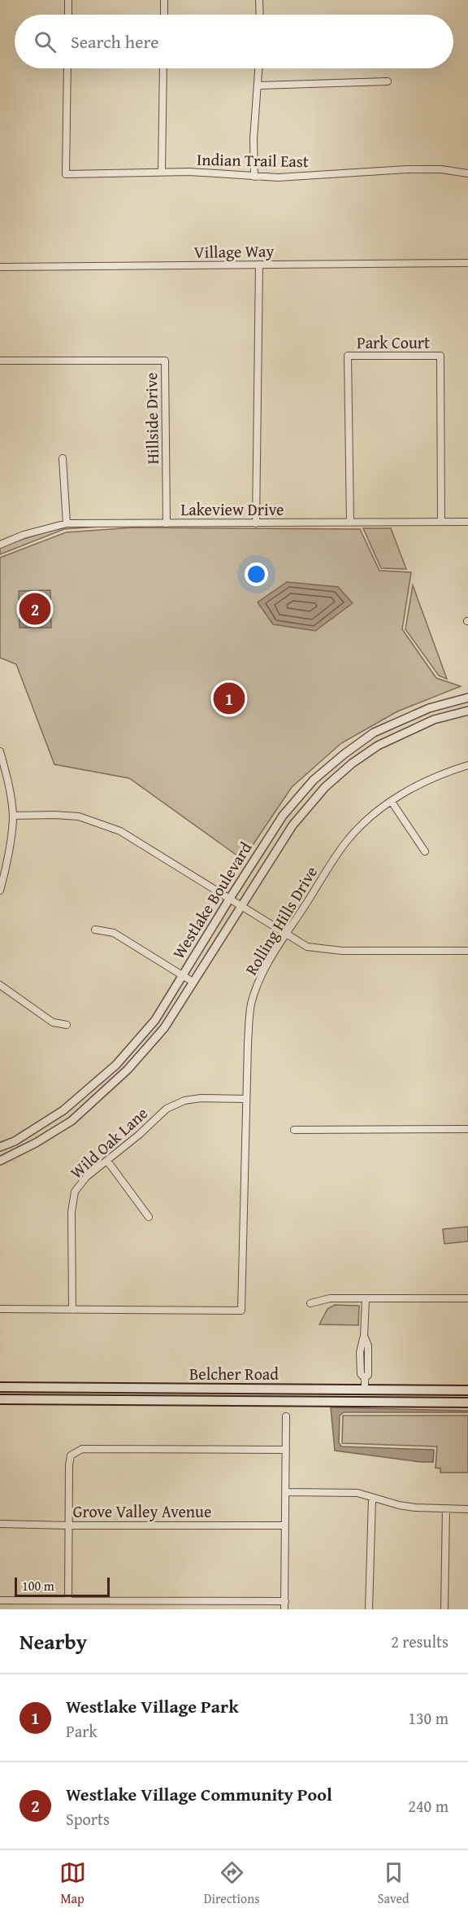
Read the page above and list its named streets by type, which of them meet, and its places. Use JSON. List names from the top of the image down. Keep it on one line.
{"streets":{"main road":["Belcher Road"],"street":["Indian Trail East","Village Way","Park Court","Hillside Drive","Lakeview Drive","Westlake Boulevard","Rolling Hills Drive","Wild Oak Lane","Grove Valley Avenue"]},"crossings":[["Park Court","Lakeview Drive"],["Hillside Drive","Lakeview Drive"],["Rolling Hills Drive","Wild Oak Lane"]],"scale_bar":"100 m","page":{"search":"Search here","pins":["2","1"],"scale":"100 m","heading":["Nearby","2 results"],"list":[{"mark":"1","name":"Westlake Village Park","note":"Park","value":"130 m"},{"mark":"2","name":"Westlake Village Community Pool","note":"Sports","value":"240 m"}],"nav":["Map","Directions","Saved"]}}
